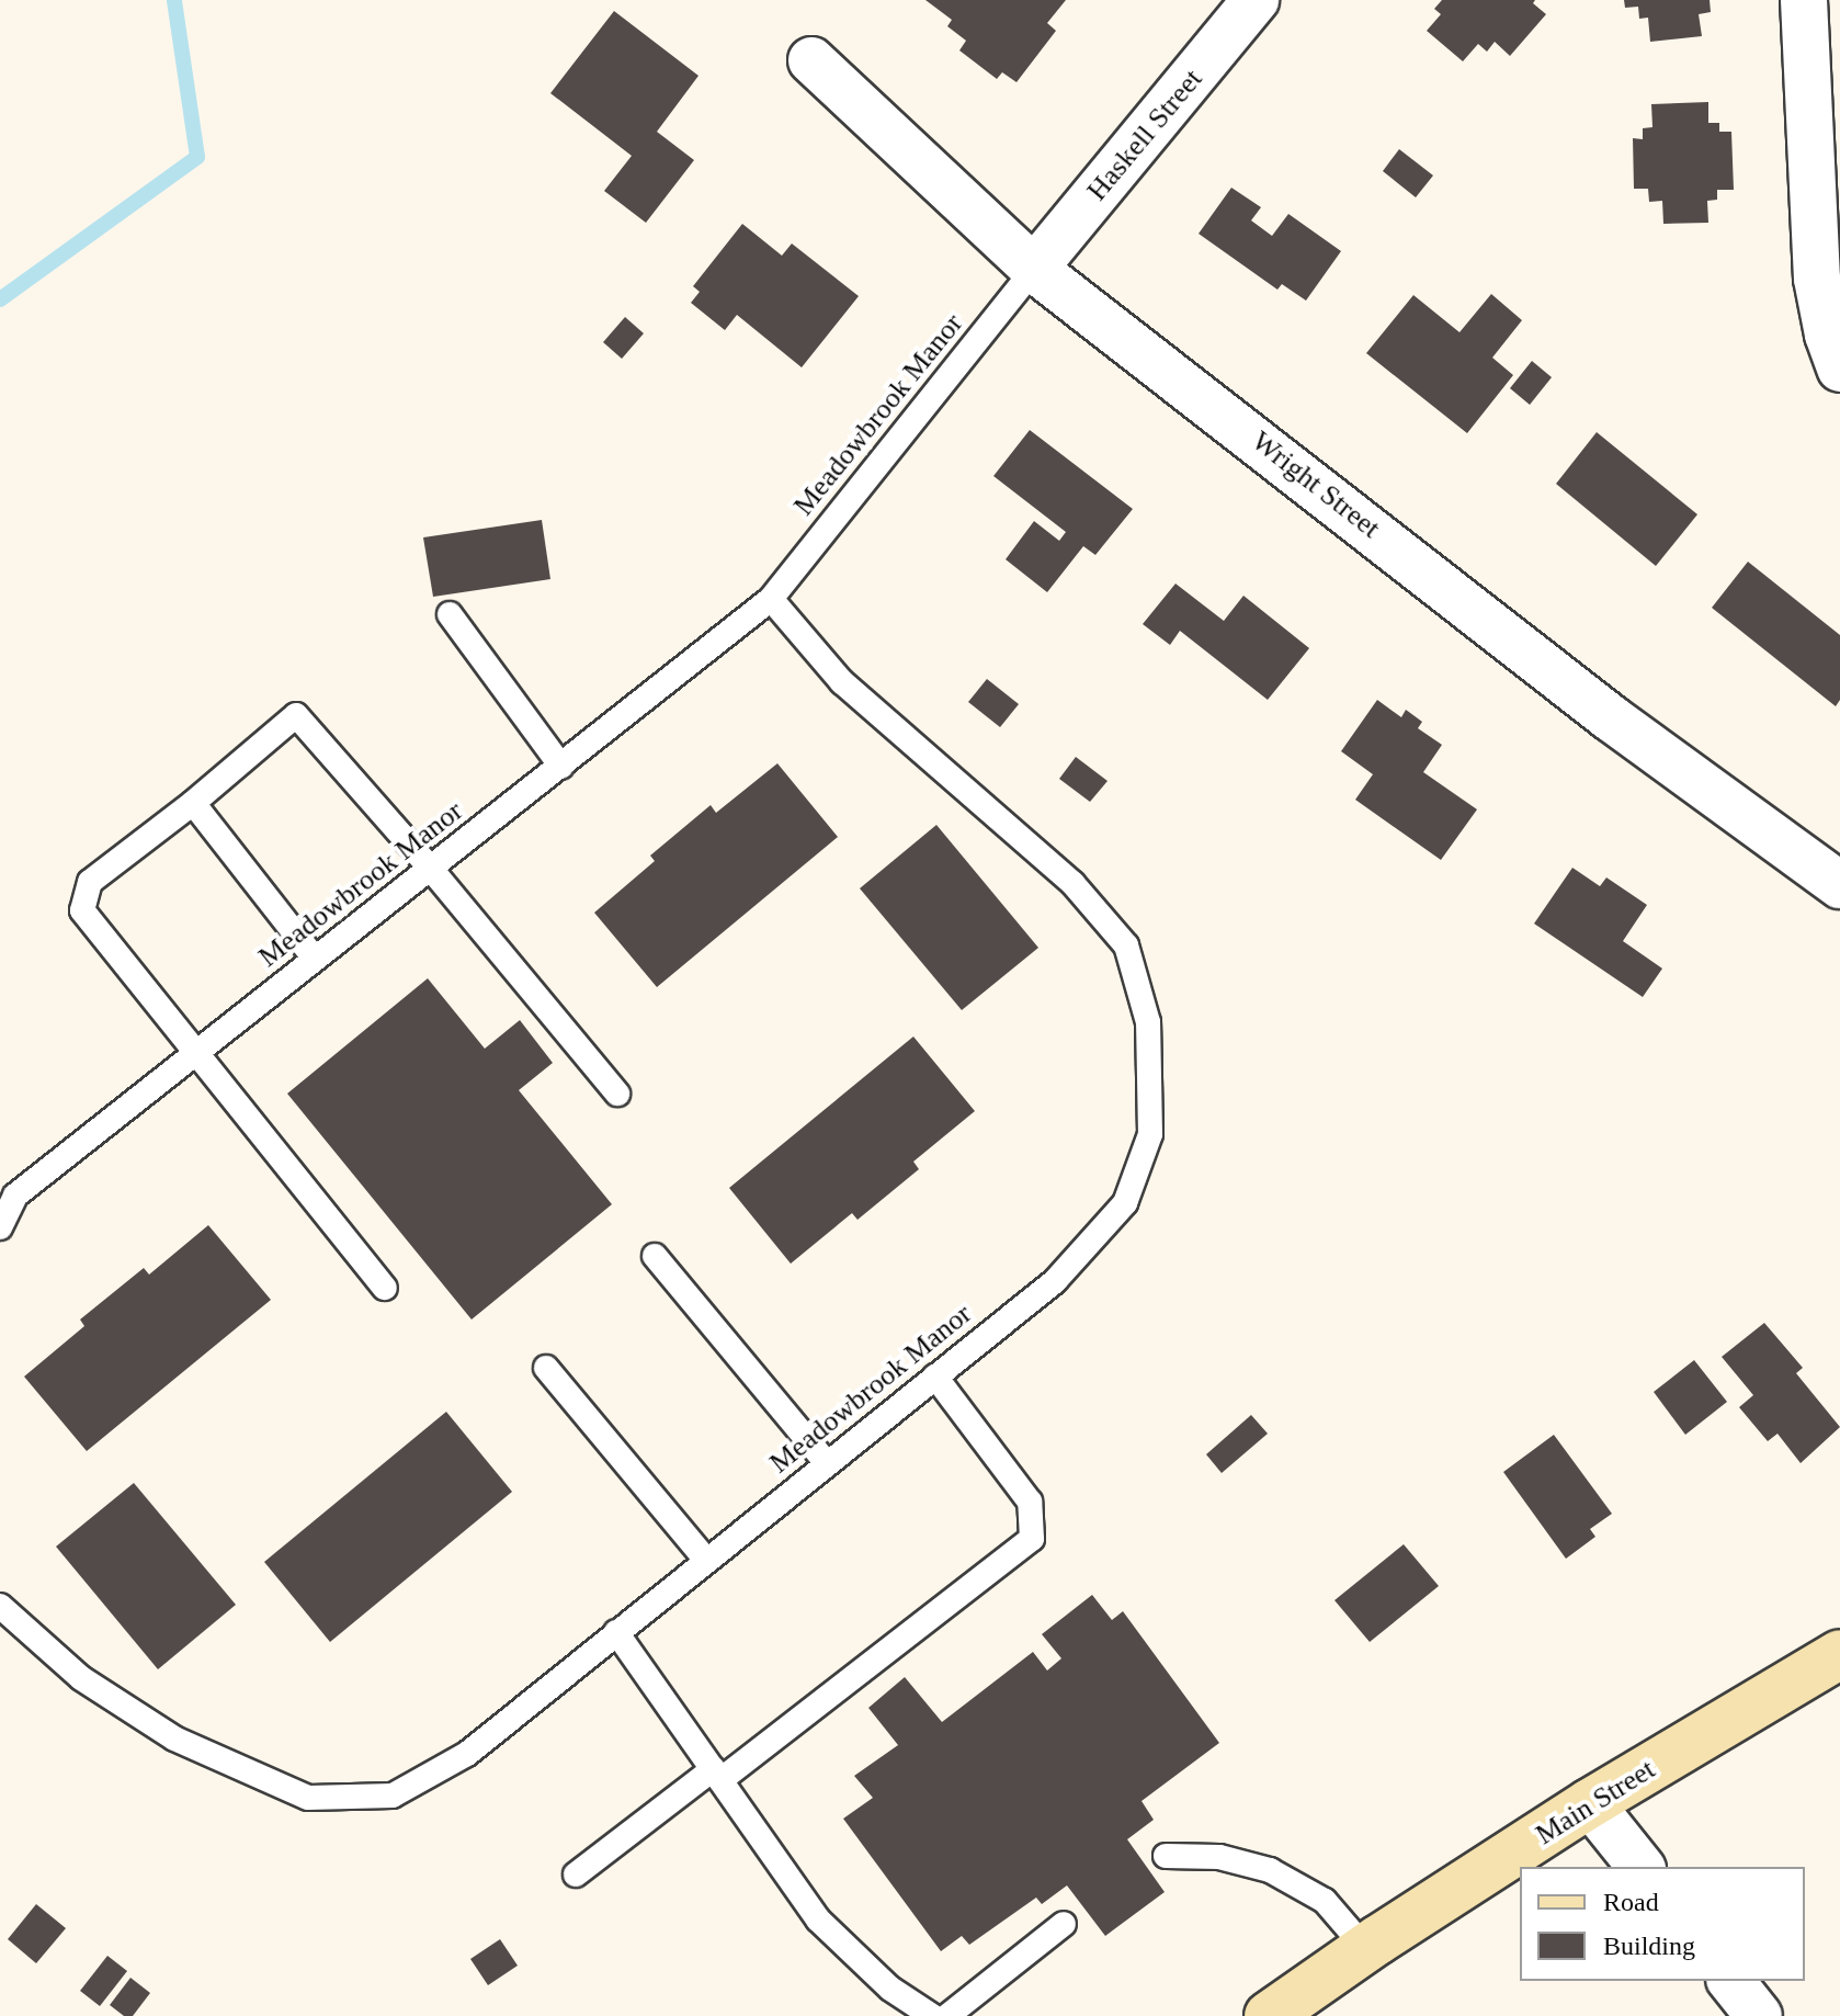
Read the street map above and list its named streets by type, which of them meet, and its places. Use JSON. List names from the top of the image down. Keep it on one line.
{"streets":{"main road":["Main Street"],"street":["Haskell Street","Wright Street"],"lane":["Meadowbrook Manor"]},"crossings":[["Haskell Street","Meadowbrook Manor"],["Haskell Street","Wright Street"],["Meadowbrook Manor","Wright Street"]],"legend":["Road","Building"]}
